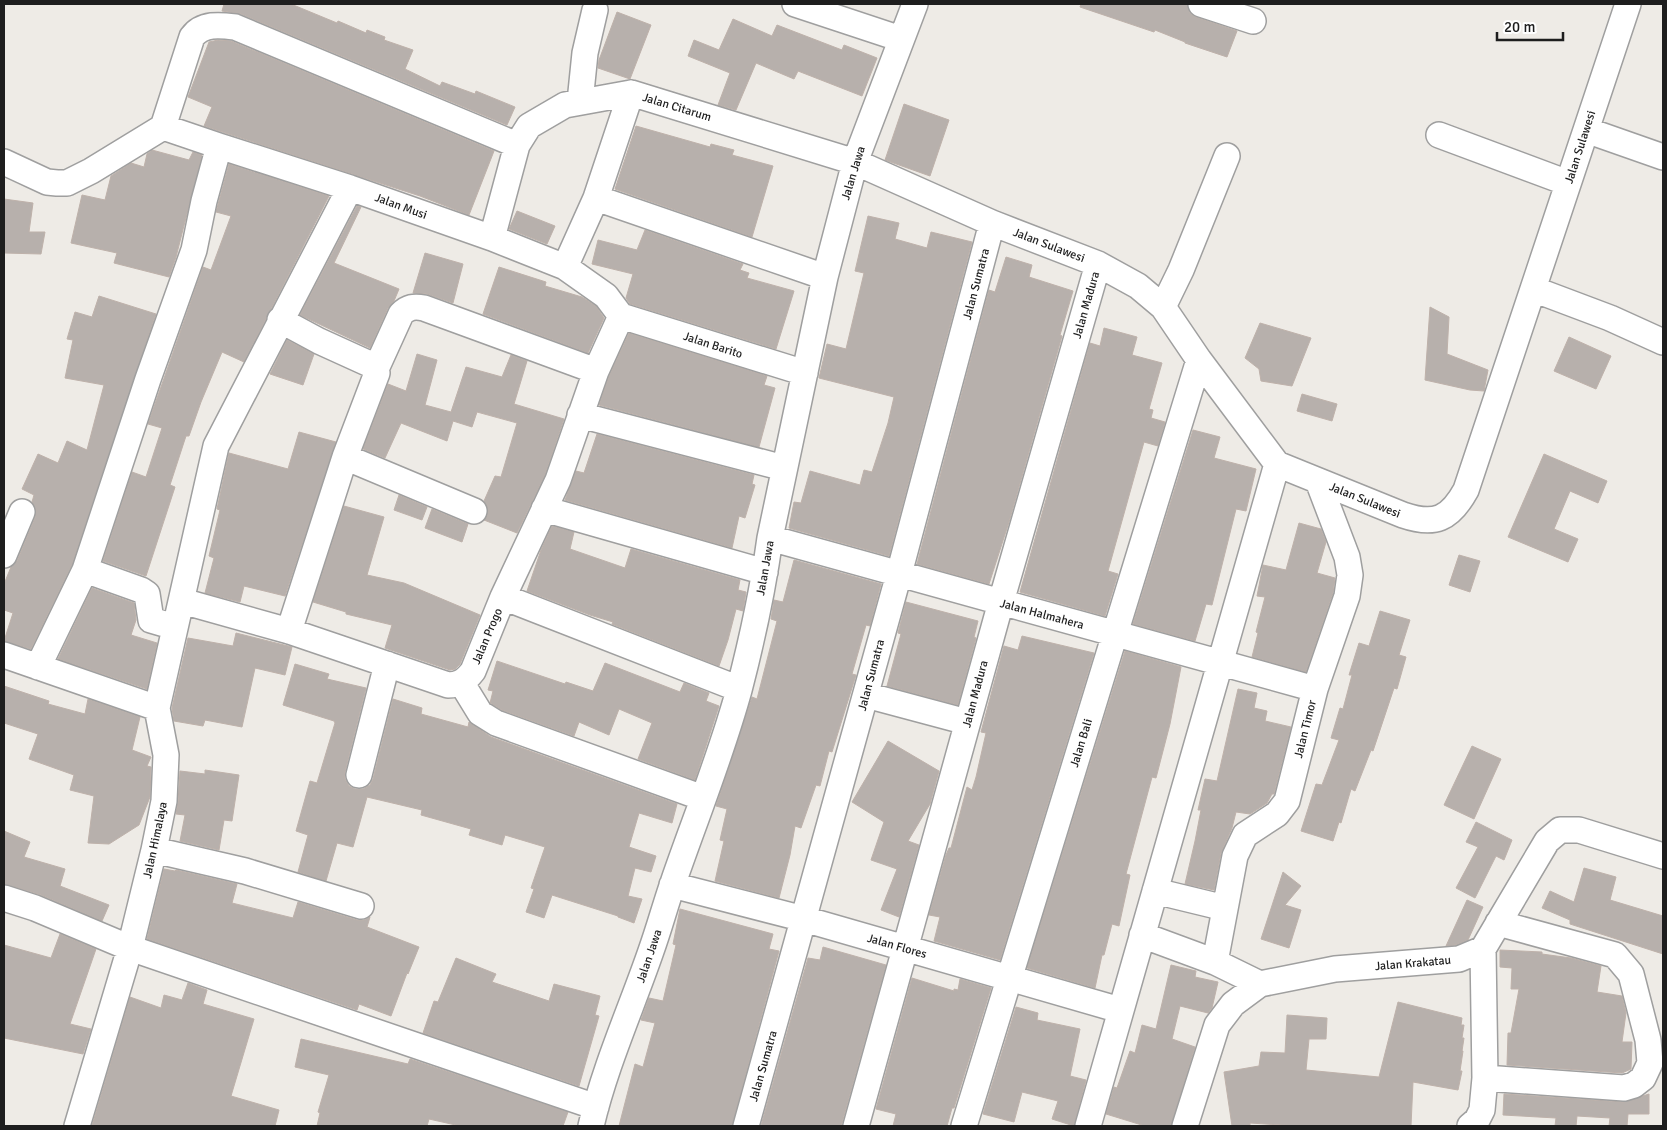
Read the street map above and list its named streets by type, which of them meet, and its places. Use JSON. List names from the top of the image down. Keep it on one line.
{"streets":{"street":["Jalan Citarum","Jalan Sulawesi","Jalan Jawa","Jalan Musi","Jalan Sumatra","Jalan Madura","Jalan Barito","Jalan Halmahera","Jalan Progo","Jalan Timor","Jalan Bali","Jalan Himalaya","Jalan Flores","Jalan Krakatau"]},"crossings":[["Jalan Citarum","Jalan Sulawesi"],["Jalan Citarum","Jalan Jawa"],["Jalan Citarum","Jalan Musi"],["Jalan Sulawesi","Jalan Jawa"],["Jalan Sulawesi","Jalan Sumatra"],["Jalan Sulawesi","Jalan Madura"],["Jalan Sulawesi","Jalan Timor"],["Jalan Sulawesi","Jalan Bali"],["Jalan Jawa","Jalan Barito"],["Jalan Jawa","Jalan Halmahera"],["Jalan Jawa","Jalan Flores"],["Jalan Musi","Jalan Barito"],["Jalan Musi","Jalan Progo"],["Jalan Sumatra","Jalan Halmahera"],["Jalan Sumatra","Jalan Flores"],["Jalan Madura","Jalan Halmahera"],["Jalan Madura","Jalan Flores"],["Jalan Barito","Jalan Progo"],["Jalan Halmahera","Jalan Timor"],["Jalan Halmahera","Jalan Bali"],["Jalan Bali","Jalan Flores"]],"scale_bar":"20 m"}
